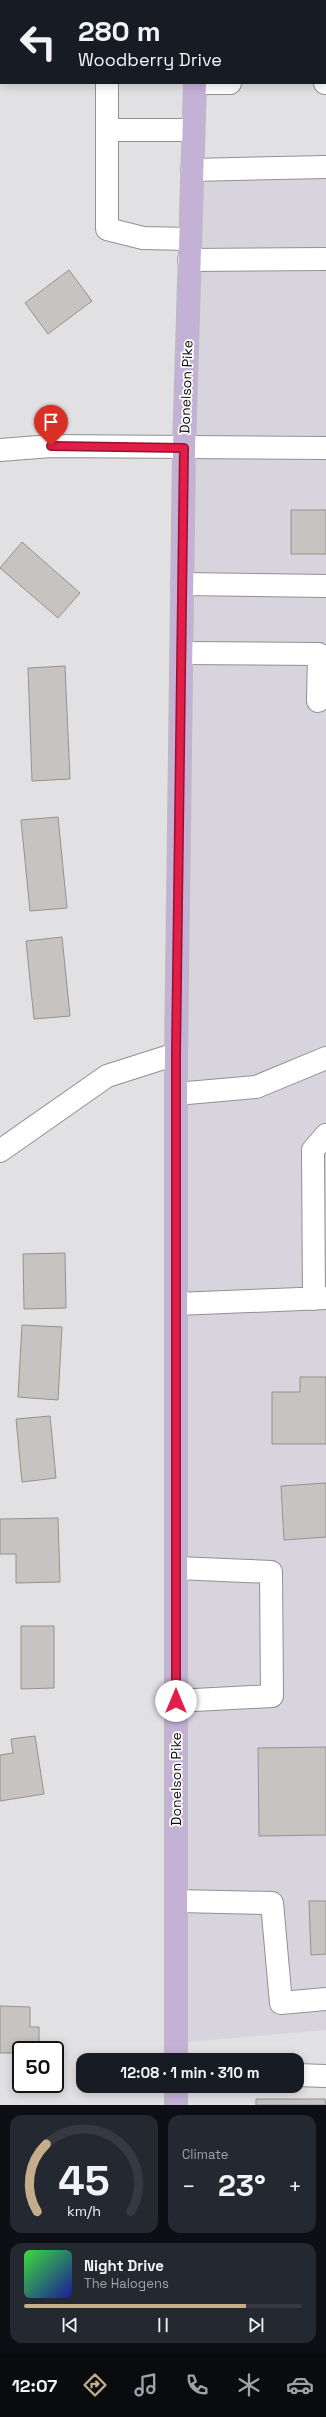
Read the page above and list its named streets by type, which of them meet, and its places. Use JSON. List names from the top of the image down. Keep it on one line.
{"streets":{"main road":["Donelson Pike"]},"page":{"turn":["280 m","Woodberry Drive"],"limit":"50","trip":"12:08 · 1 min · 310 m","tile":"Climate","heat":["−","23°","+"],"song":["Night Drive","The Halogens"],"tabs":"12:07","gauge":["45","km/h"]}}
